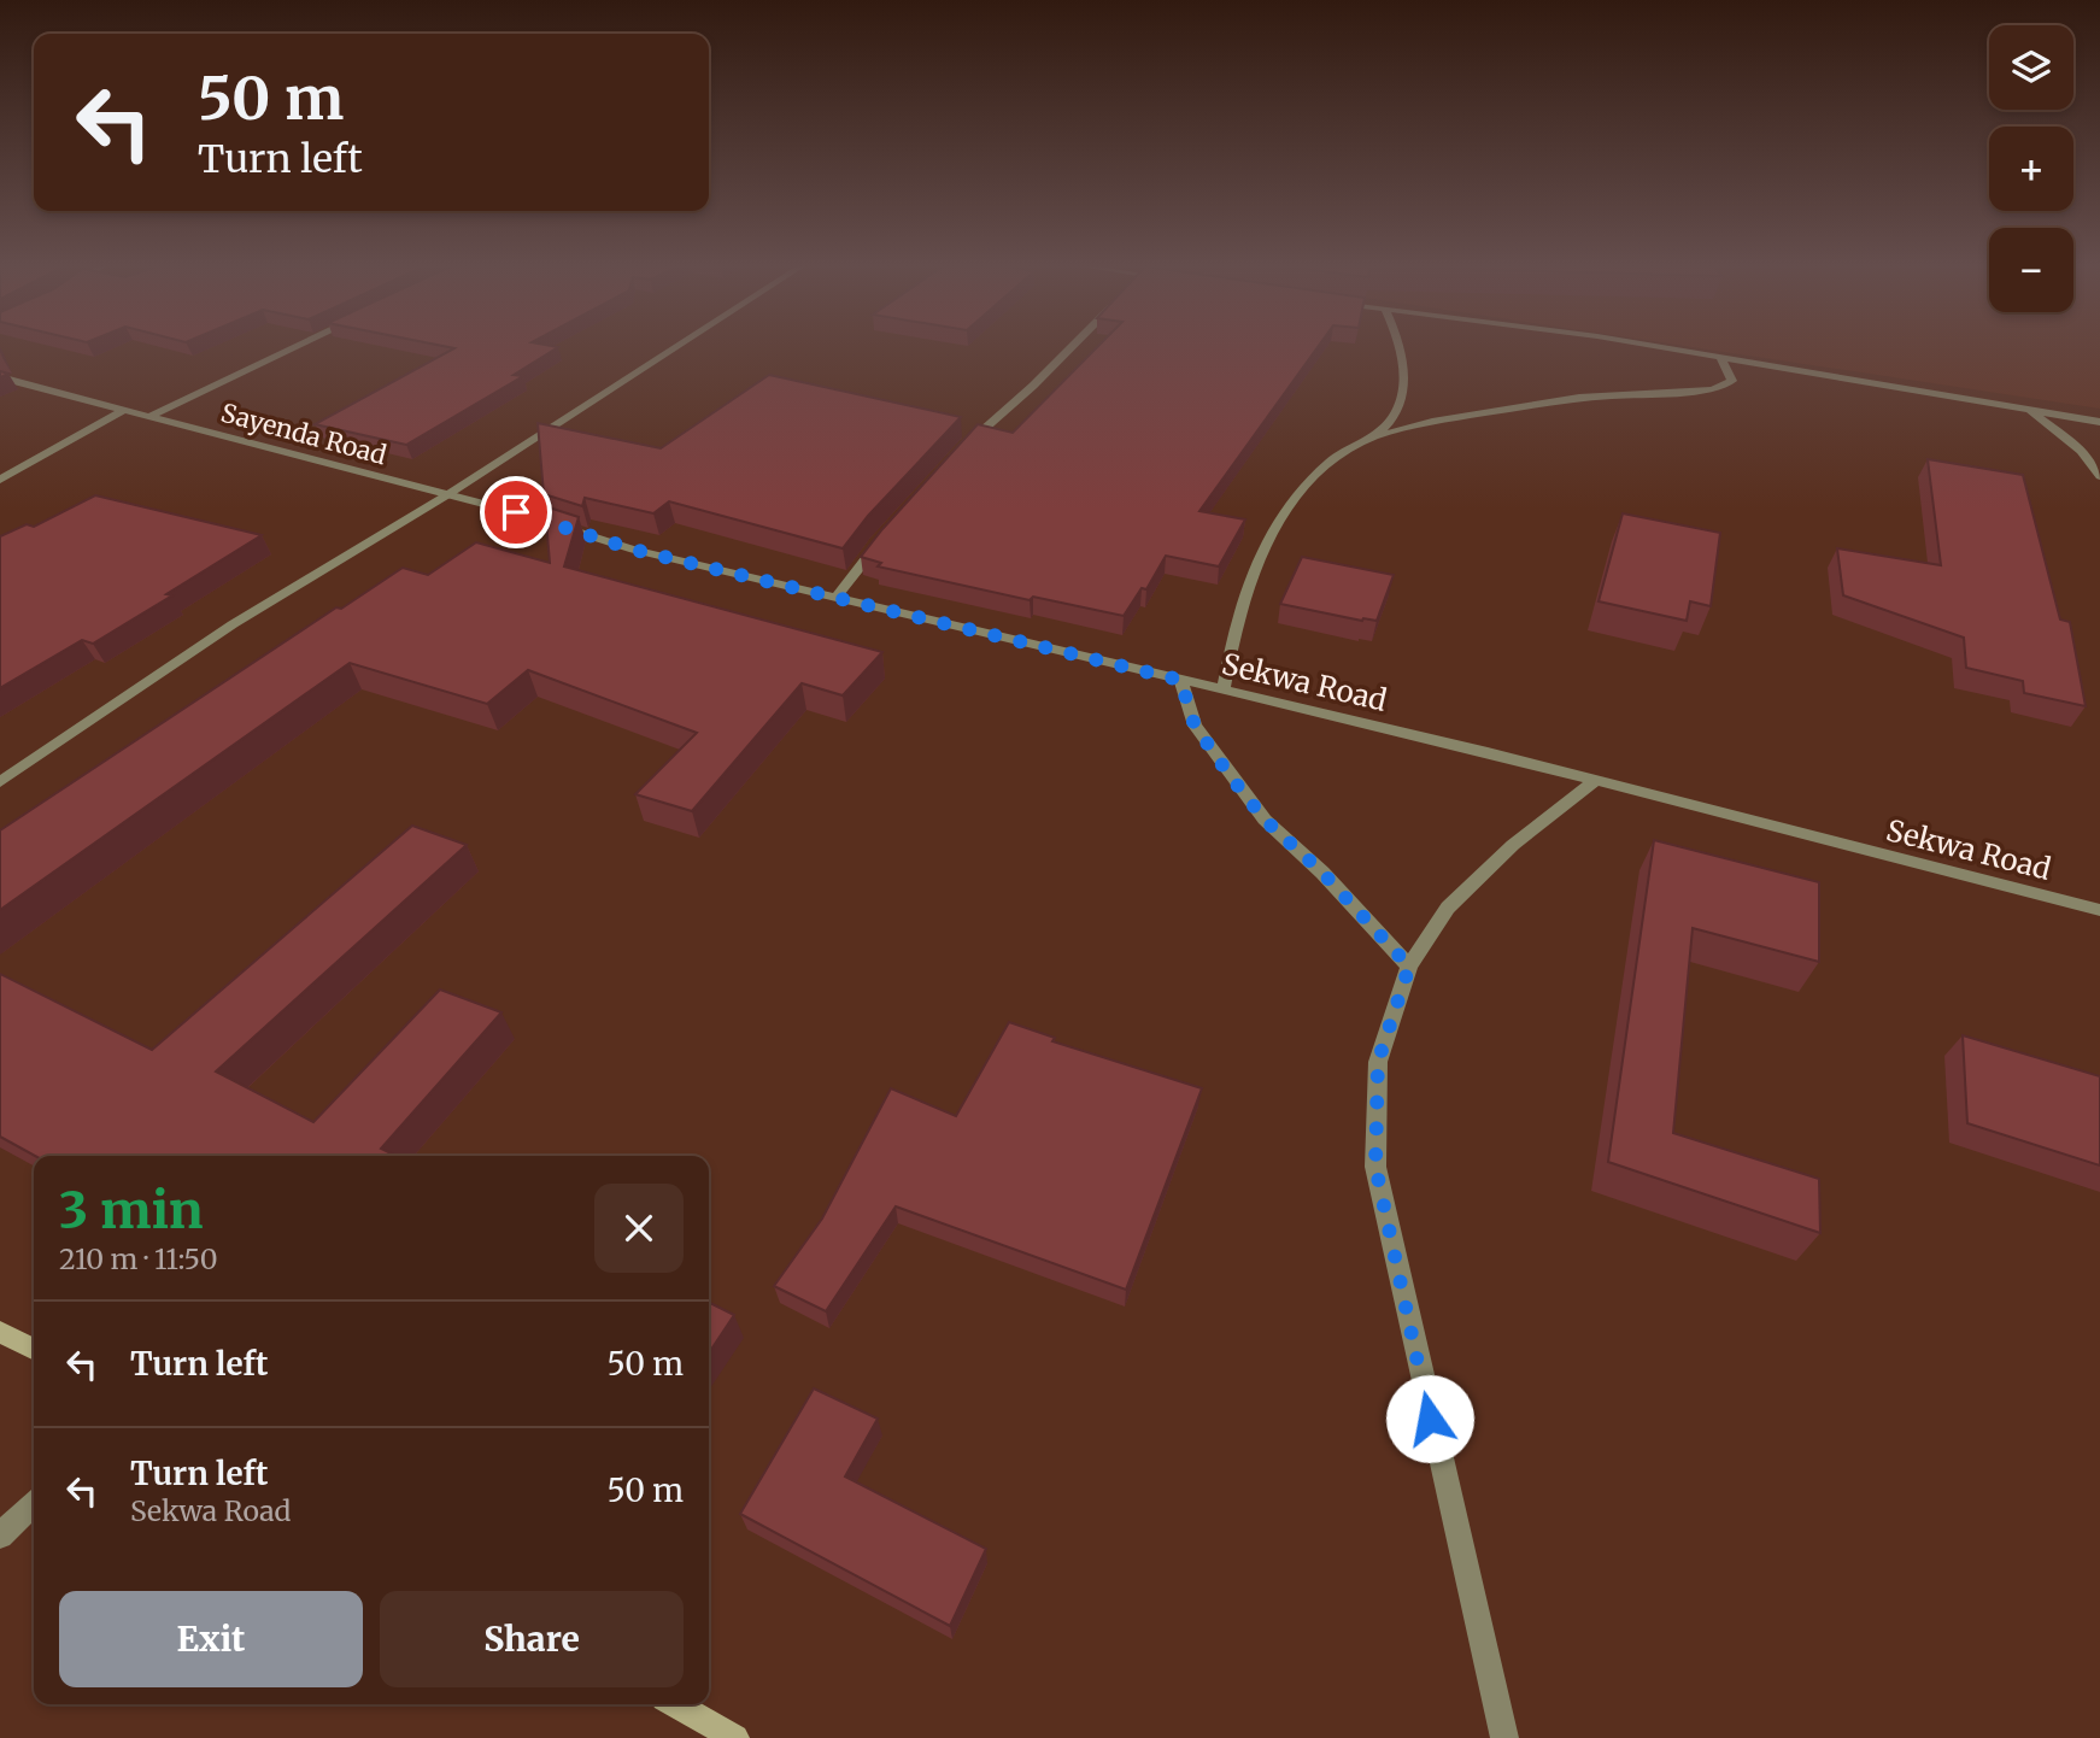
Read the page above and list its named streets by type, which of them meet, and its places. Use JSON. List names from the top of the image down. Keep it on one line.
{"streets":{"street":["Sayenda Road","Sekwa Road"]},"crossings":[["Sayenda Road","Sekwa Road"]],"page":{"map_buttons":["+","−"],"turn":["50 m","Turn left"],"heading":["3 min","210 m · 11:50"],"list":[{"name":"Turn left","value":"50 m"},{"name":"Turn left","note":"Sekwa Road","value":"50 m"}],"buttons":["Exit","Share"]}}
